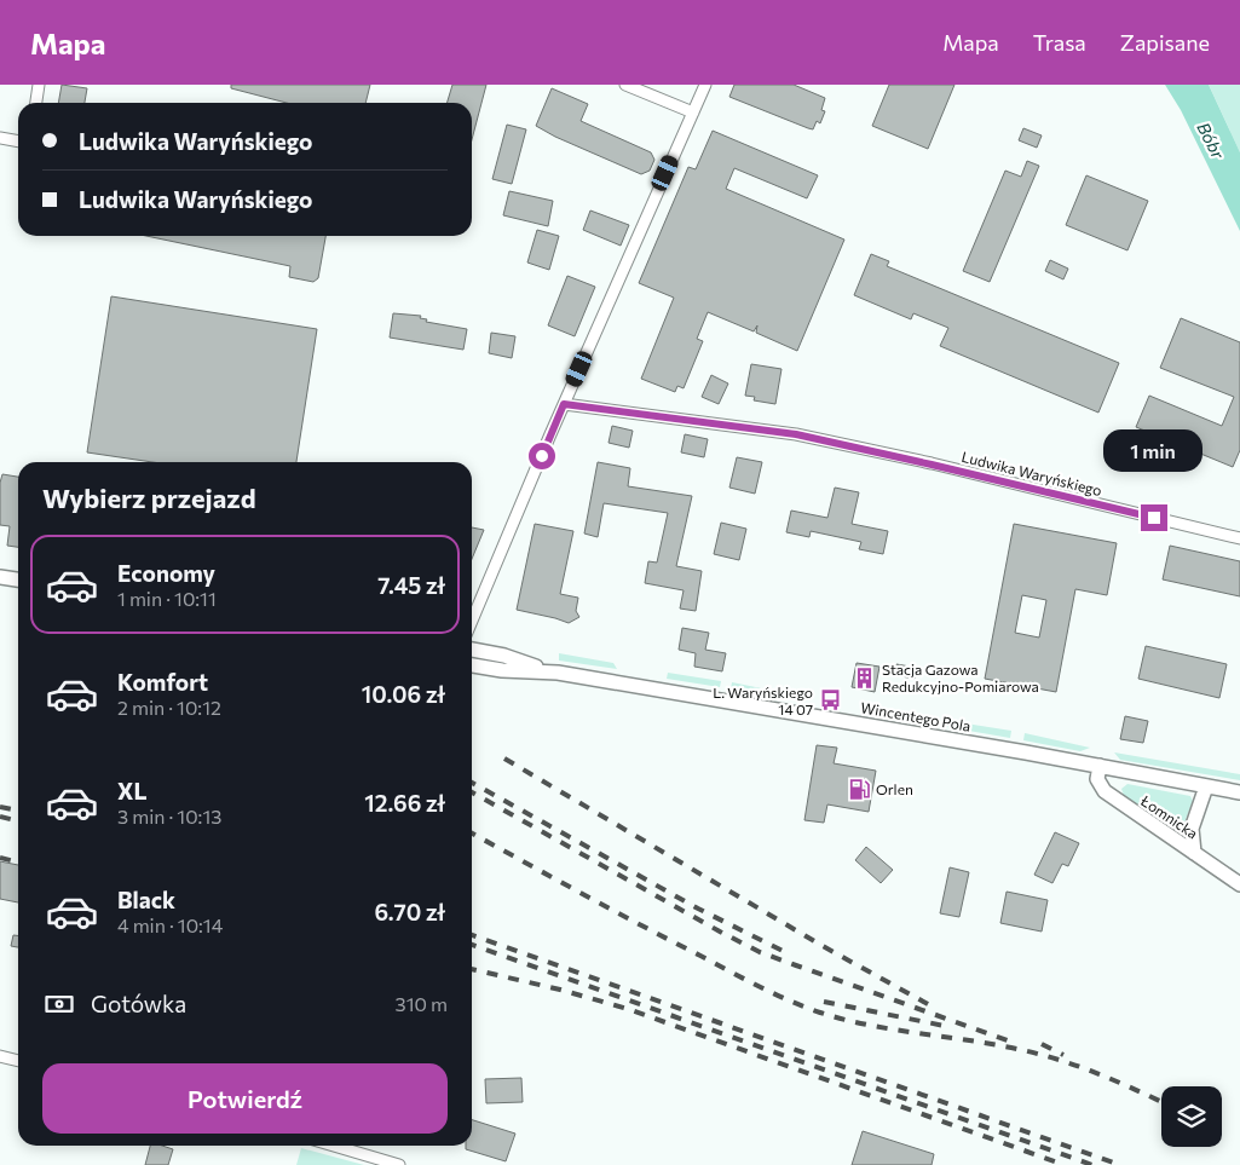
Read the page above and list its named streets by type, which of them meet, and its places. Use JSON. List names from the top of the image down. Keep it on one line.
{"streets":{"street":["Ludwika Waryńskiego","Wincentego Pola","Łomnicka"]},"crossings":[["Wincentego Pola","Łomnicka"]],"water":["Bóbr"],"places":{"building":["Stacja Gazowa Redukcyjno-Pomiarowa"],"bus stop":["L. Waryńskiego 14 07"],"fuel station":["Orlen"]},"page":{"header":"Mapa","nav":["Mapa","Trasa","Zapisane"],"banner":["Ludwika Waryńskiego","Ludwika Waryńskiego"],"bubble":"1 min","heading":"Wybierz przejazd","list":[{"name":"Economy","note":"1 min · 10:11","value":"7.45 zł"},{"name":"Komfort","note":"2 min · 10:12","value":"10.06 zł"},{"name":"XL","note":"3 min · 10:13","value":"12.66 zł"},{"name":"Black","note":"4 min · 10:14","value":"6.70 zł"}],"pay":["Gotówka","310 m"],"buttons":"Potwierdź"}}
